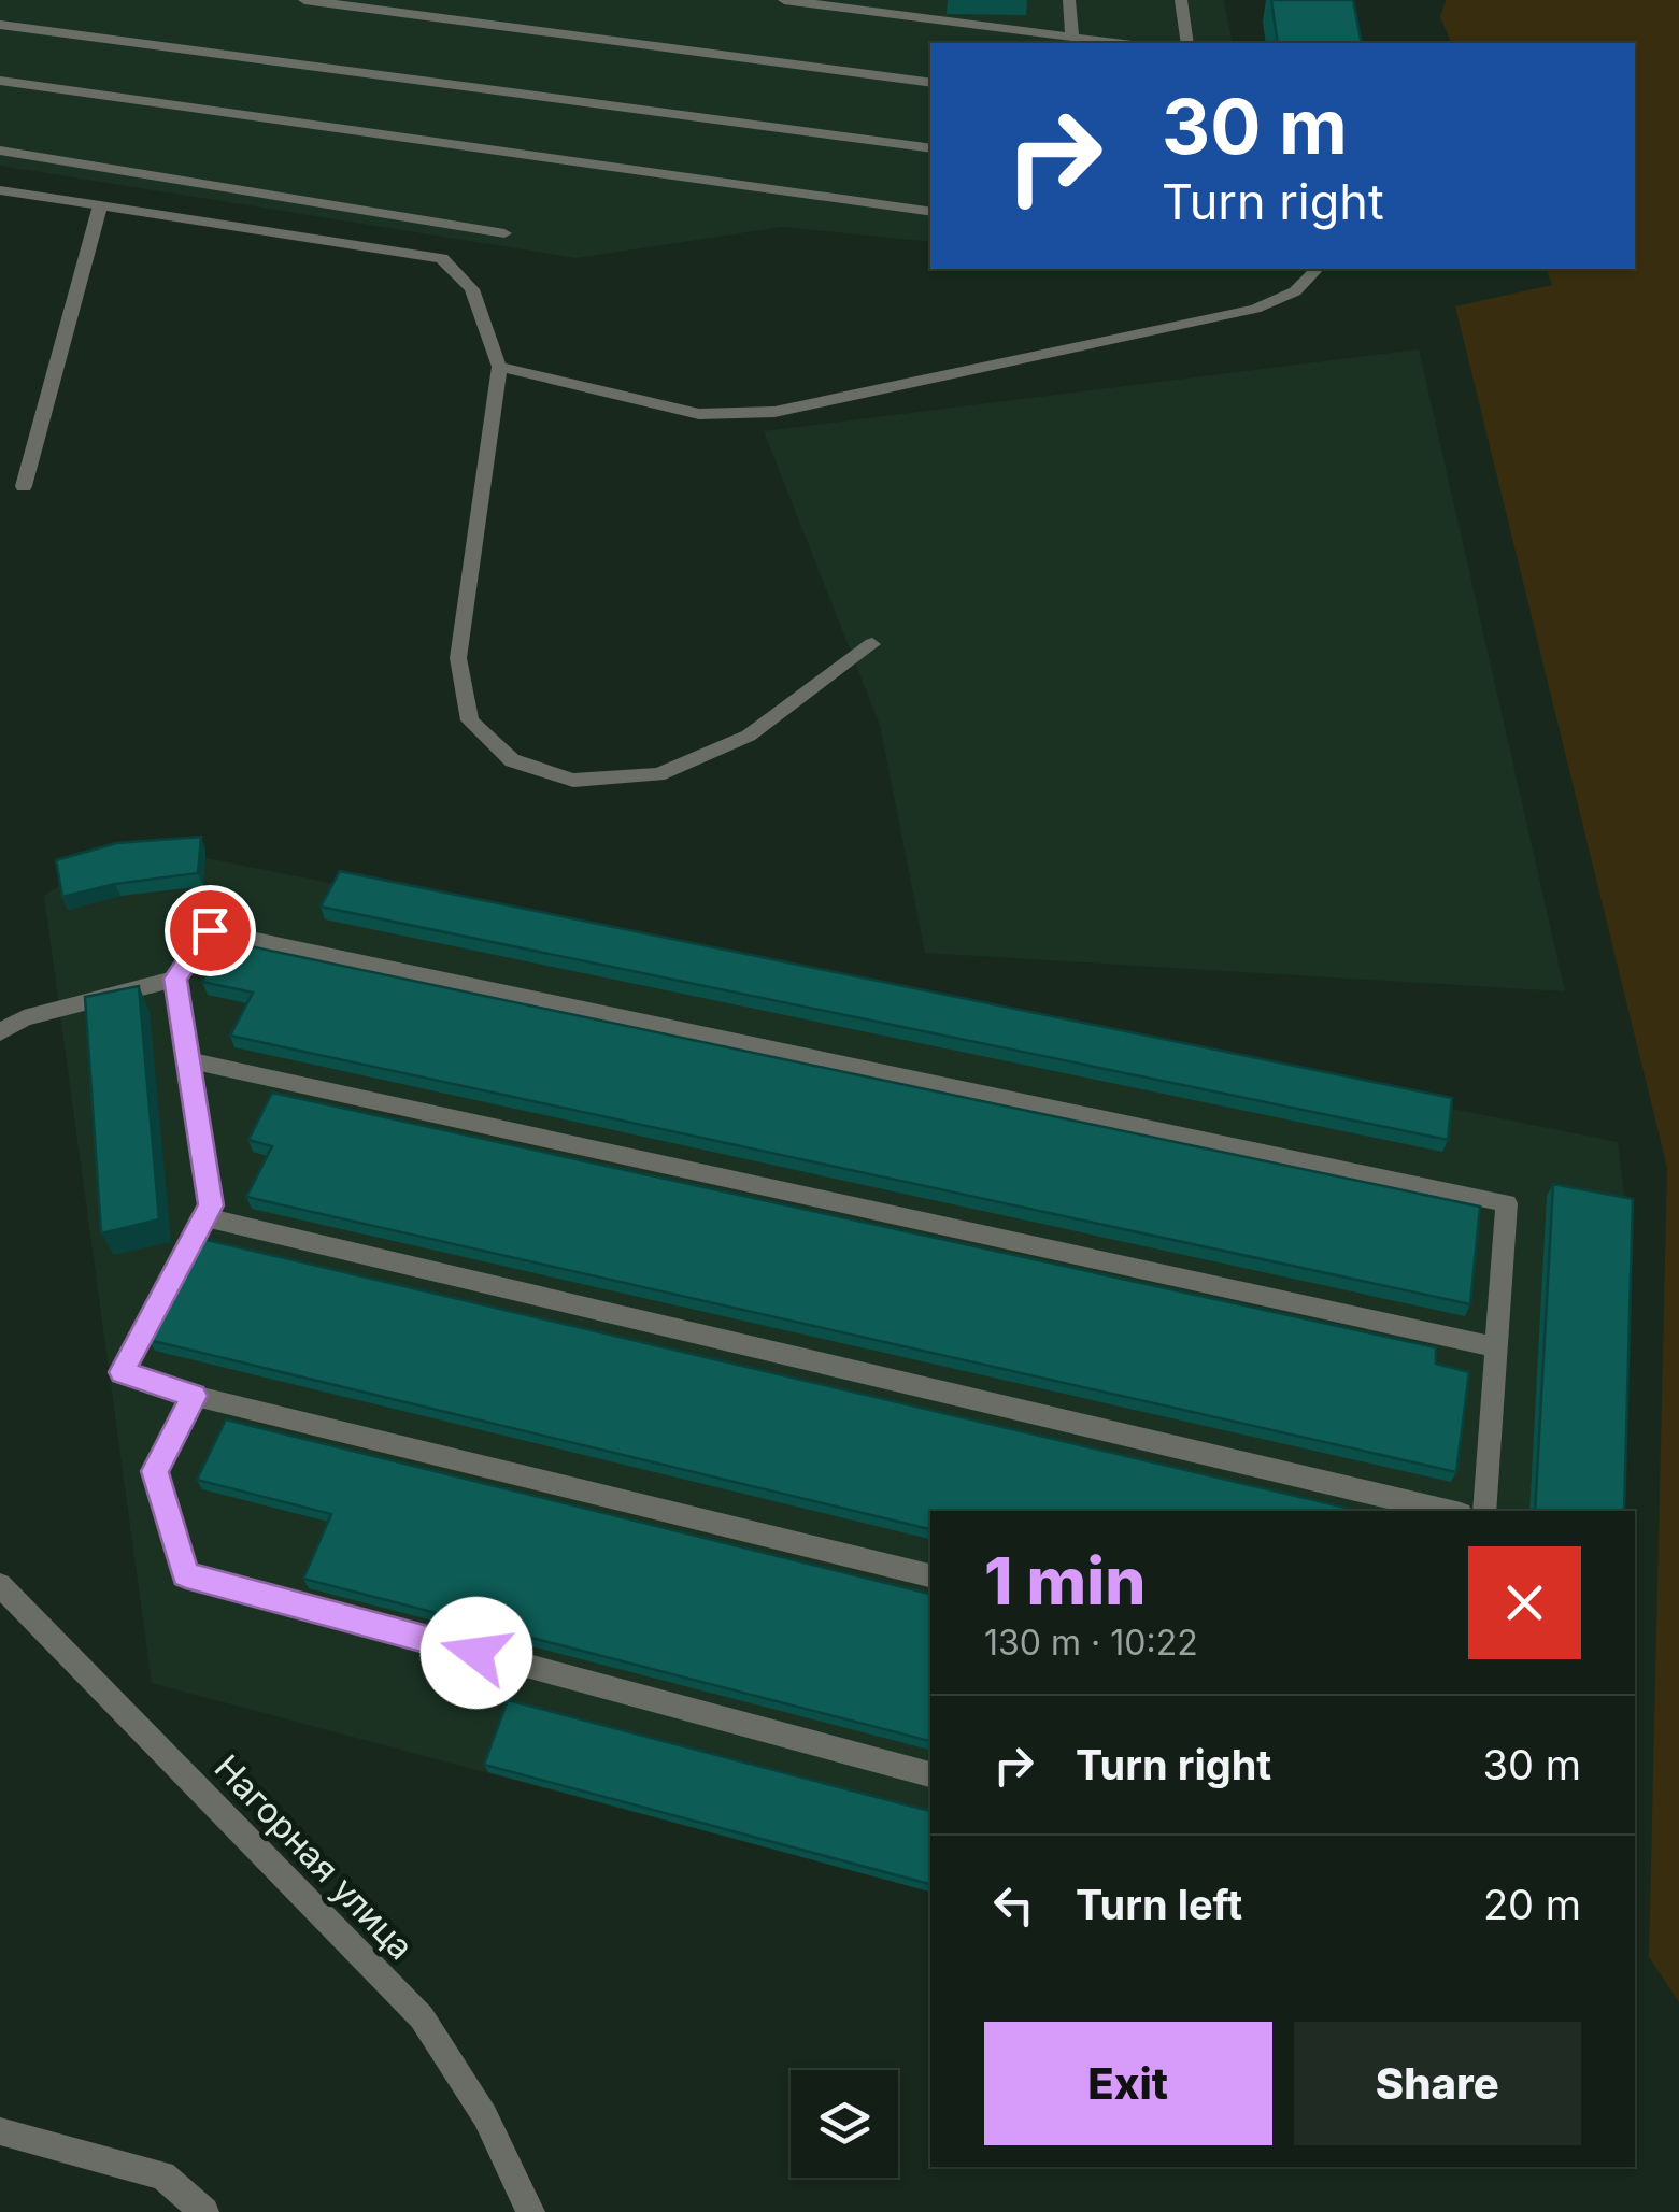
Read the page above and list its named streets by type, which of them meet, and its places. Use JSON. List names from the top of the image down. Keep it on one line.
{"streets":{"street":["Нагорная улица"]},"page":{"turn":["30 m","Turn right"],"heading":["1 min","130 m · 10:22"],"list":[{"name":"Turn right","value":"30 m"},{"name":"Turn left","value":"20 m"}],"buttons":["Exit","Share"]}}
